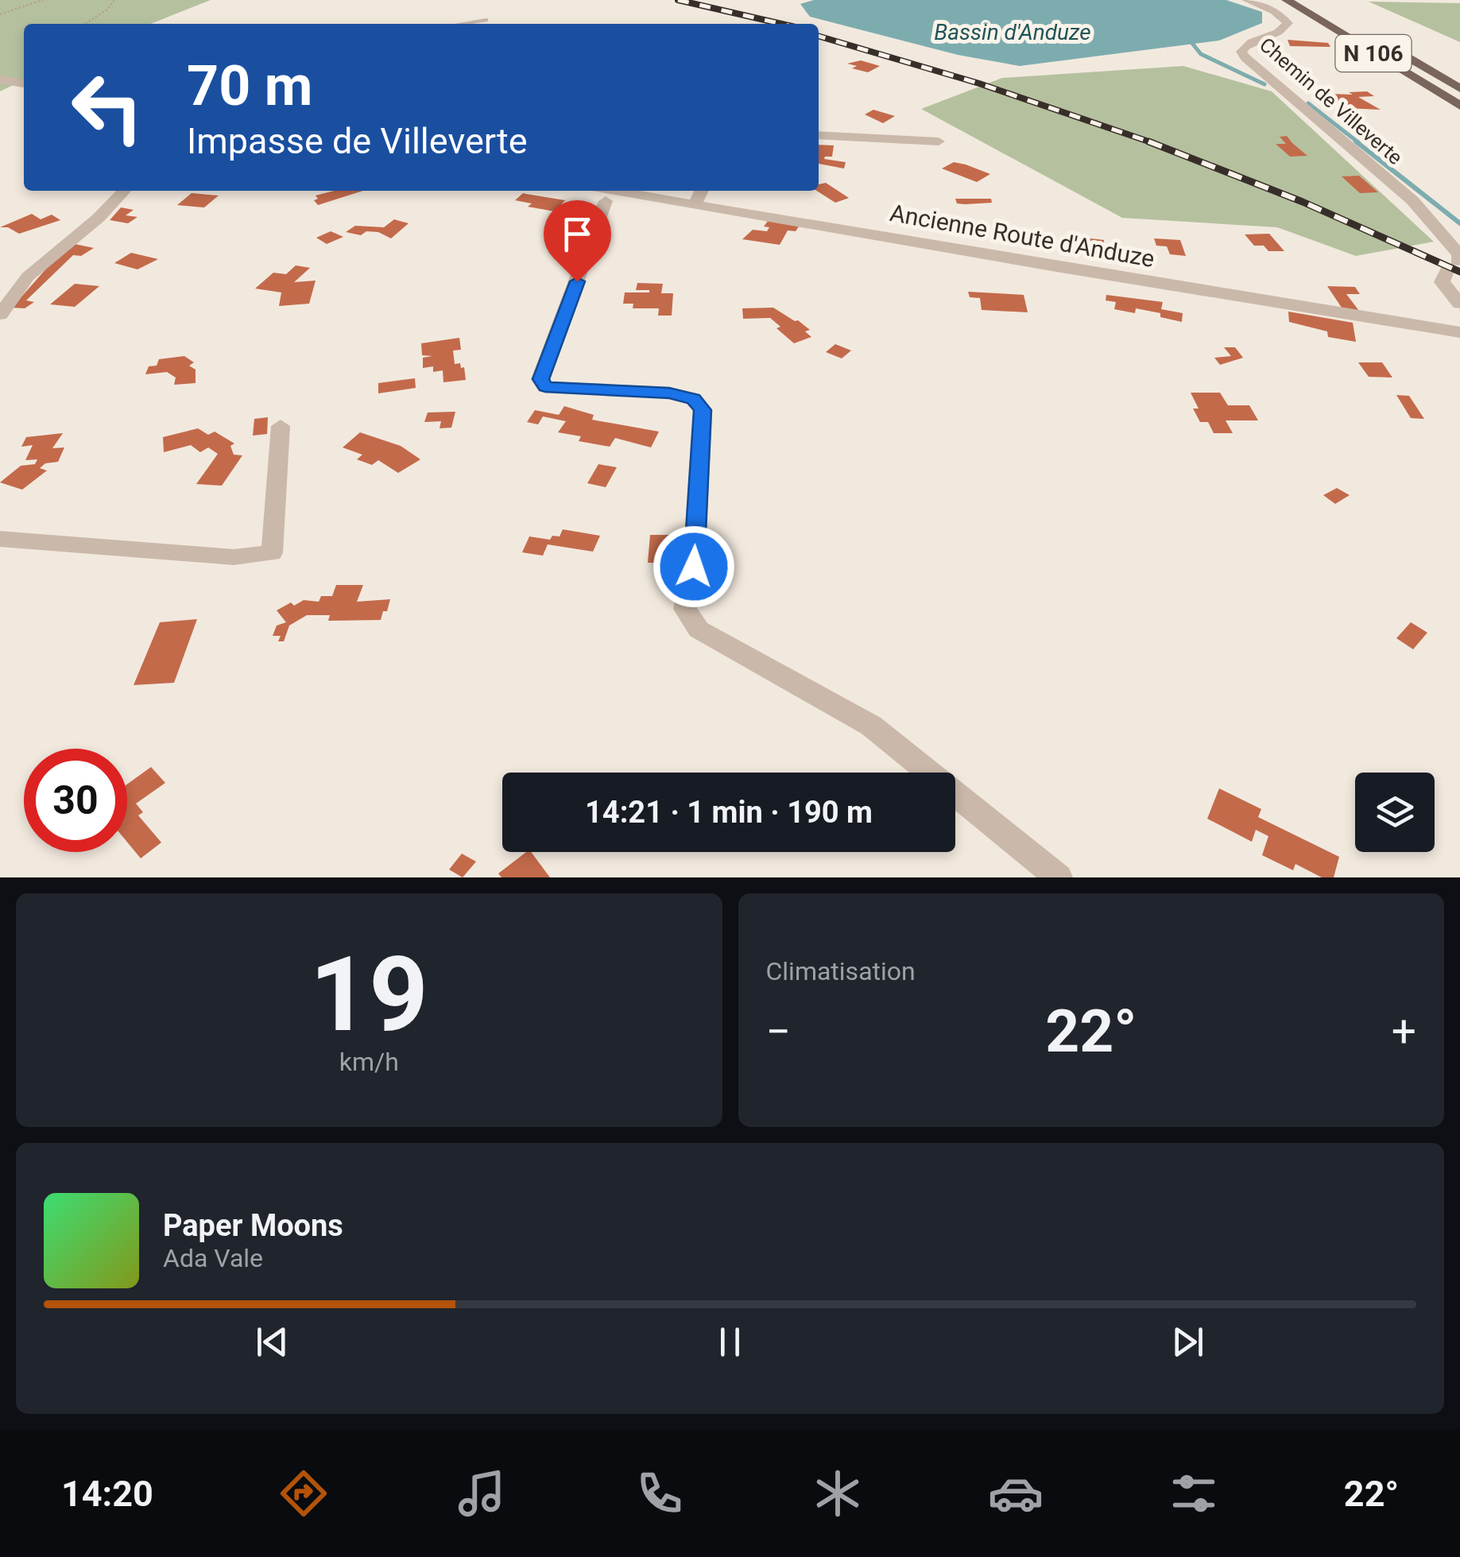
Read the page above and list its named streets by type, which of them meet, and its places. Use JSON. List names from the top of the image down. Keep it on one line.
{"streets":{"main road":["N 106"],"street":["Chemin de Villeverte","Ancienne Route d'Anduze"]},"crossings":[["Chemin de Villeverte","Ancienne Route d'Anduze"]],"water":["Bassin d'Anduze"],"page":{"turn":["70 m","Impasse de Villeverte"],"limit":"30","trip":"14:21 · 1 min · 190 m","tile":[["19","km/h"],"Climatisation"],"heat":["−","22°","+"],"song":["Paper Moons","Ada Vale"],"tabs":["14:20","22°"]}}
